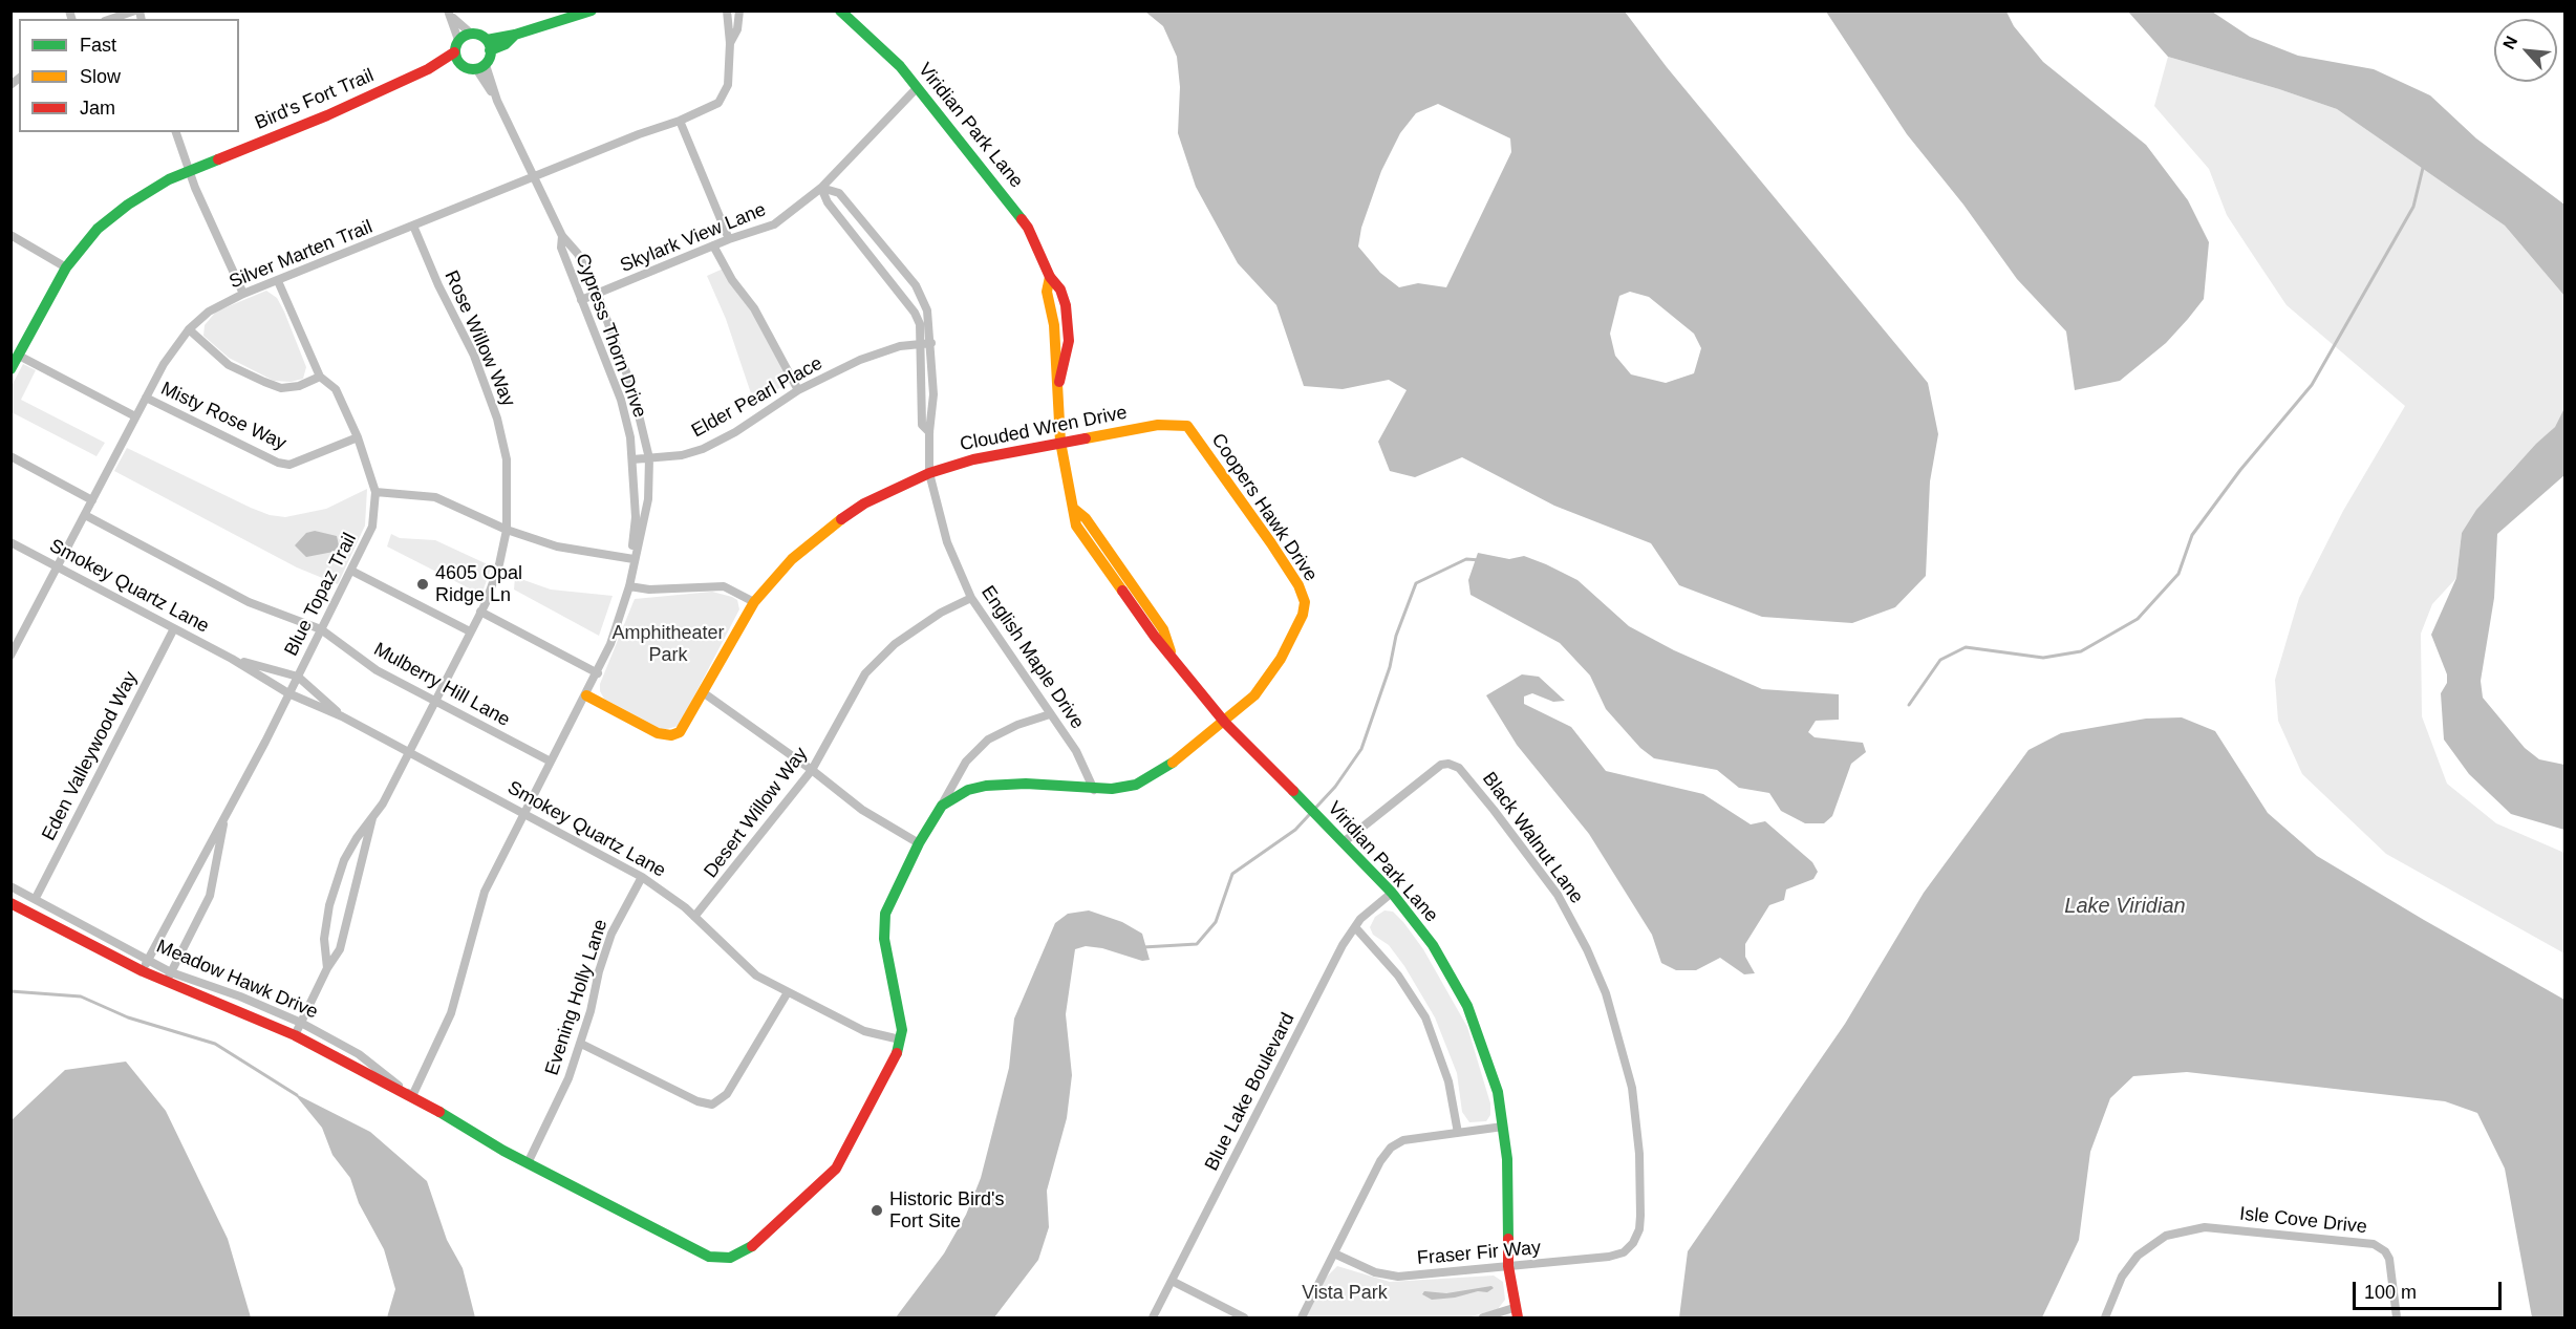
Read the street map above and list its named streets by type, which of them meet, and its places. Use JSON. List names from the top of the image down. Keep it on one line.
{"streets":{"street":["Bird's Fort Trail","Viridian Park Lane","Skylark View Lane","Silver Marten Trail","Cypress Thorn Drive","Rose Willow Way","Elder Pearl Place","Misty Rose Way","Clouded Wren Drive","Coopers Hawk Drive","Smokey Quartz Lane","Blue Topaz Trail","English Maple Drive","Mulberry Hill Lane","Eden Valleywood Way","Desert Willow Way","Black Walnut Lane","Meadow Hawk Drive","Evening Holly Lane","Blue Lake Boulevard","Isle Cove Drive","Fraser Fir Way"]},"crossings":[["Bird's Fort Trail","Cypress Thorn Drive"],["Viridian Park Lane","Skylark View Lane"],["Viridian Park Lane","Clouded Wren Drive"],["Viridian Park Lane","Coopers Hawk Drive"],["Viridian Park Lane","Black Walnut Lane"],["Viridian Park Lane","Blue Lake Boulevard"],["Viridian Park Lane","Fraser Fir Way"],["Skylark View Lane","Cypress Thorn Drive"],["Skylark View Lane","English Maple Drive"],["Silver Marten Trail","Cypress Thorn Drive"],["Silver Marten Trail","Rose Willow Way"],["Silver Marten Trail","Misty Rose Way"],["Silver Marten Trail","Smokey Quartz Lane"],["Silver Marten Trail","Blue Topaz Trail"],["Silver Marten Trail","Mulberry Hill Lane"],["Cypress Thorn Drive","Elder Pearl Place"],["Cypress Thorn Drive","Clouded Wren Drive"],["Cypress Thorn Drive","Smokey Quartz Lane"],["Cypress Thorn Drive","Mulberry Hill Lane"],["Cypress Thorn Drive","Meadow Hawk Drive"],["Rose Willow Way","Smokey Quartz Lane"],["Rose Willow Way","Mulberry Hill Lane"],["Rose Willow Way","Meadow Hawk Drive"],["Elder Pearl Place","English Maple Drive"],["Misty Rose Way","Blue Topaz Trail"],["Clouded Wren Drive","Coopers Hawk Drive"],["Clouded Wren Drive","English Maple Drive"],["Coopers Hawk Drive","Smokey Quartz Lane"],["Coopers Hawk Drive","English Maple Drive"],["Coopers Hawk Drive","Meadow Hawk Drive"],["Smokey Quartz Lane","Blue Topaz Trail"],["Smokey Quartz Lane","Eden Valleywood Way"],["Smokey Quartz Lane","Desert Willow Way"],["Smokey Quartz Lane","Evening Holly Lane"],["Blue Topaz Trail","Mulberry Hill Lane"],["Blue Topaz Trail","Meadow Hawk Drive"],["English Maple Drive","Desert Willow Way"],["Eden Valleywood Way","Meadow Hawk Drive"],["Black Walnut Lane","Fraser Fir Way"],["Meadow Hawk Drive","Evening Holly Lane"]],"water":["Lake Viridian"],"parks":["Amphitheater Park","Vista Park"],"places":["4605 Opal Ridge Ln","Historic Bird's Fort Site"],"legend":["Fast","Slow","Jam"],"scale_bar":"100 m","north":"top left"}
